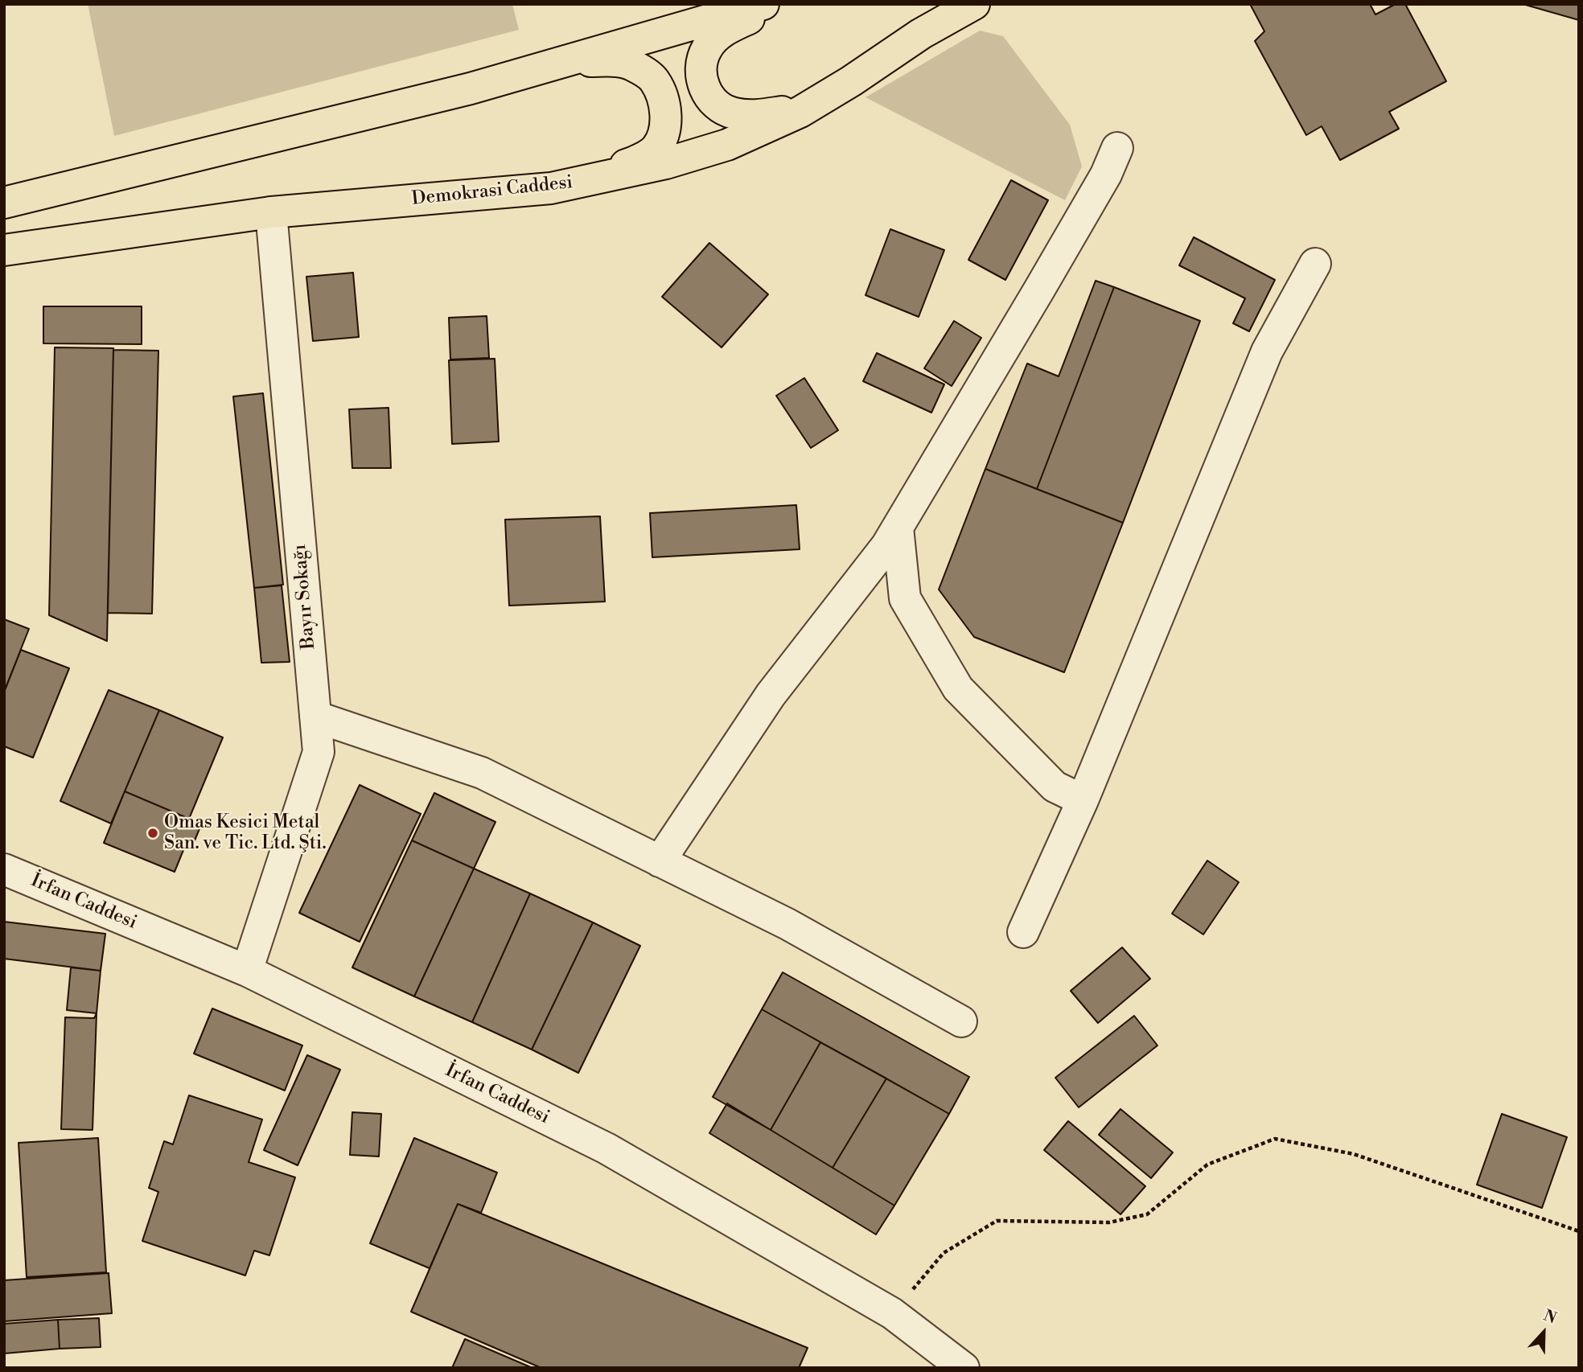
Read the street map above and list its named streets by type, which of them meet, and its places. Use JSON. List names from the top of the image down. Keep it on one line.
{"streets":{"main road":["Demokrasi Caddesi"],"street":["Bayır Sokağı","İrfan Caddesi"]},"crossings":[["Demokrasi Caddesi","Bayır Sokağı"],["Bayır Sokağı","İrfan Caddesi"]],"places":["Omas Kesici Metal San. ve Tic. Ltd. Şti."],"north":"top"}
